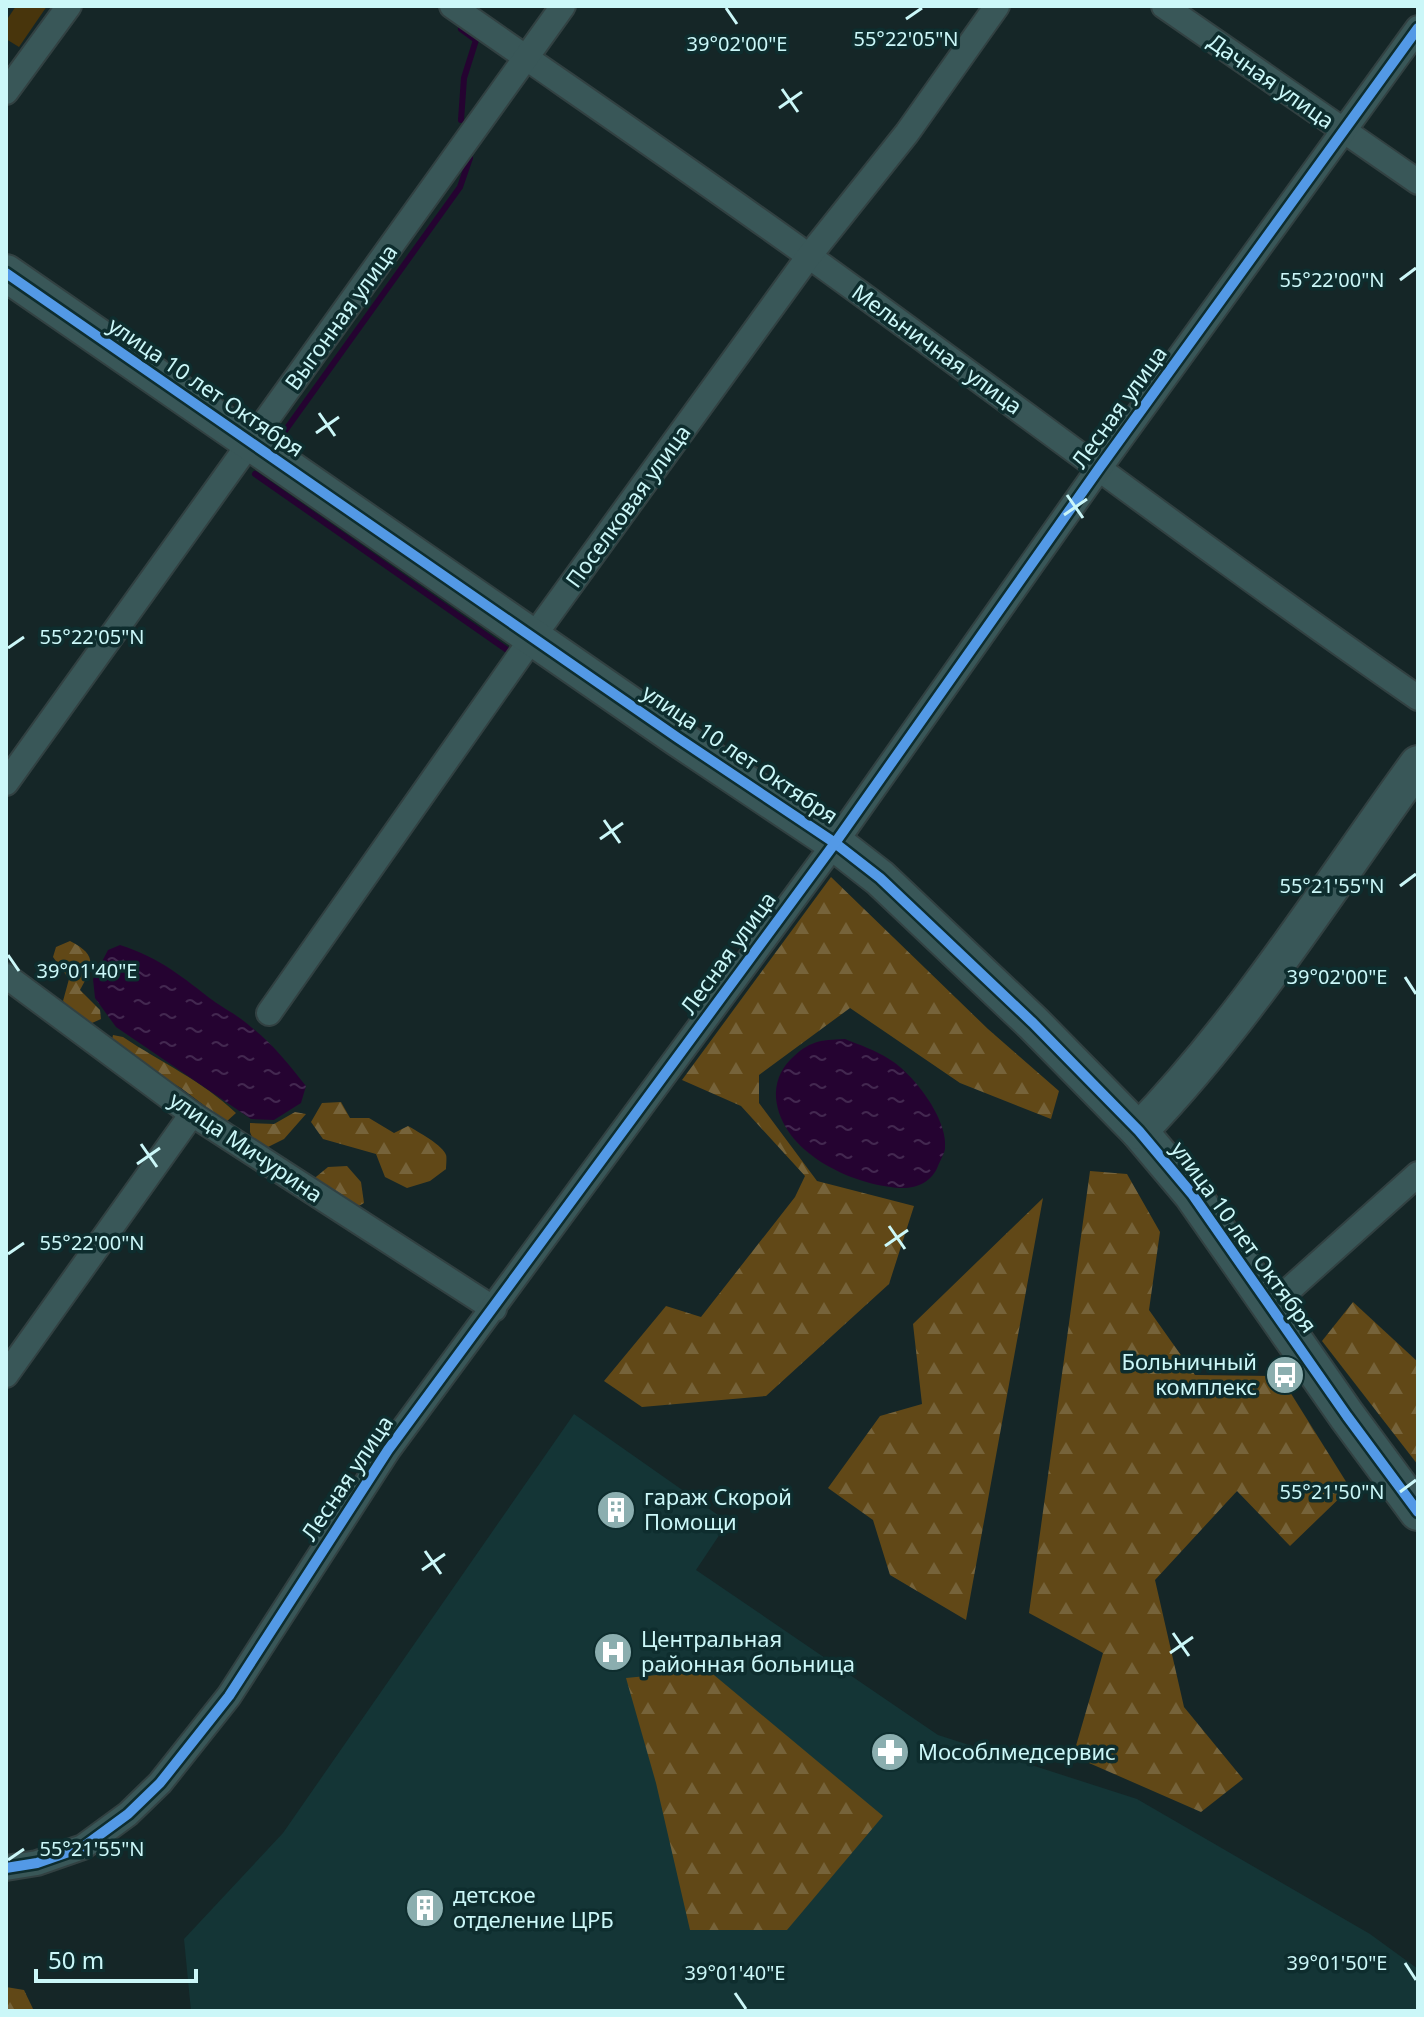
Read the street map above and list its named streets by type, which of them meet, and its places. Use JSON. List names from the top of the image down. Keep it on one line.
{"streets":{"street":["Дачная улица","Выгонная улица","Мельничная улица","улица 10 лет Октября","Лесная улица","Поселковая улица","улица Мичурина"]},"crossings":[["Дачная улица","Лесная улица"],["Выгонная улица","Мельничная улица"],["Выгонная улица","улица 10 лет Октября"],["Мельничная улица","Лесная улица"],["Мельничная улица","Поселковая улица"],["улица 10 лет Октября","Лесная улица"],["улица 10 лет Октября","Поселковая улица"],["Лесная улица","улица Мичурина"]],"places":{"bus stop":["Больничный комплекс"],"building":["гараж Скорой Помощи","детское отделение ЦРБ"],"hospital":["Центральная районная больница"],"pharmacy":["Мособлмедсервис"]},"scale_bar":"50 m","coordinates":["55°22'05\"N","39°02'00\"E","55°22'00\"N","55°21'55\"N","39°01'40\"E","55°21'50\"N","39°01'50\"E"]}
